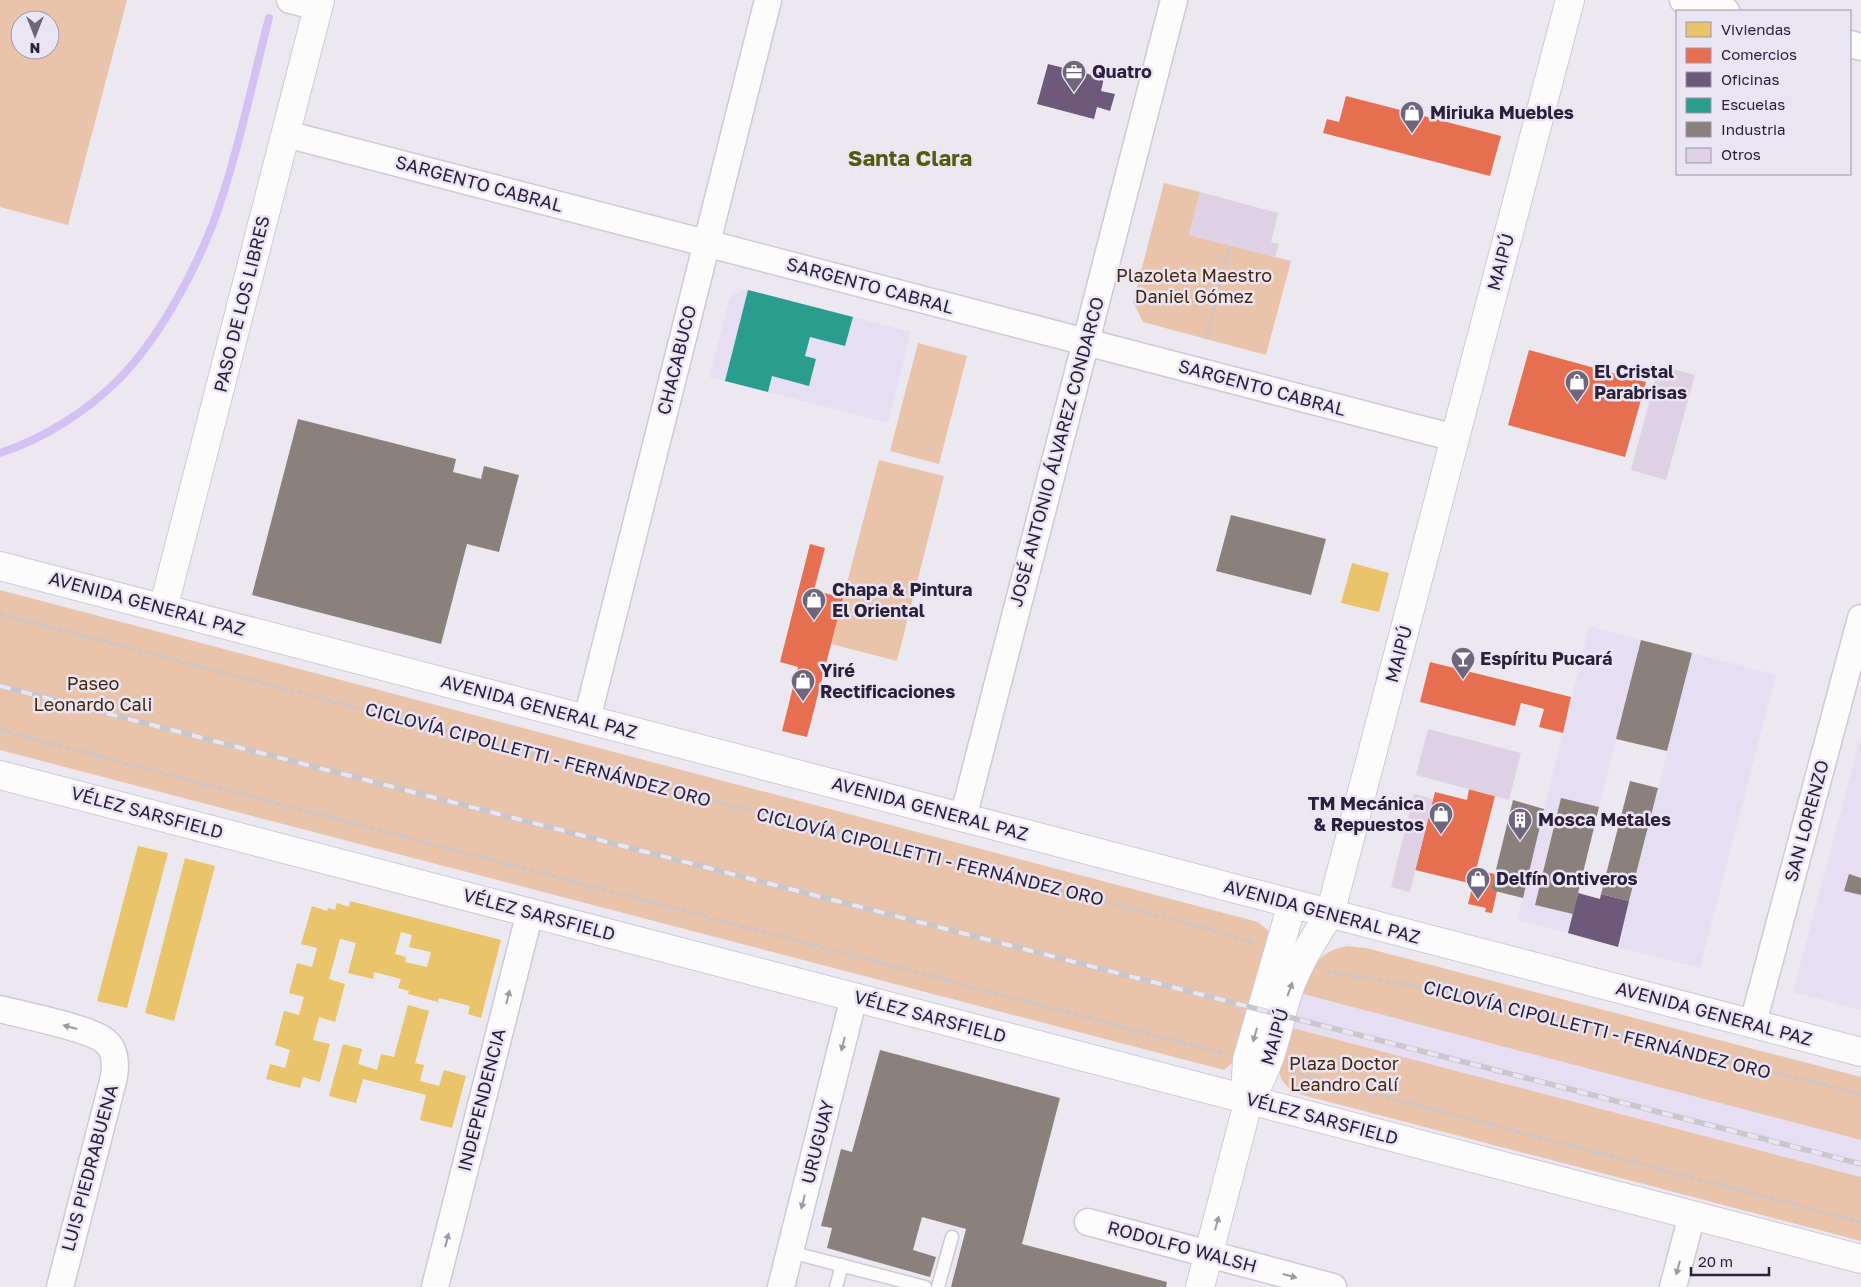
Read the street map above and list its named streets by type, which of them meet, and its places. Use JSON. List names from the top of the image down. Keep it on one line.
{"streets":{"street":["SARGENTO CABRAL","MAIPÚ","PASO DE LOS LIBRES","CHACABUCO","JOSÉ ANTONIO ÁLVAREZ CONDARCO","AVENIDA GENERAL PAZ","VÉLEZ SARSFIELD","SAN LORENZO","INDEPENDENCIA","URUGUAY","LUIS PIEDRABUENA","RODOLFO WALSH"],"path":["CICLOVÍA CIPOLLETTI - FERNÁNDEZ ORO"]},"crossings":[["SARGENTO CABRAL","MAIPÚ"],["SARGENTO CABRAL","PASO DE LOS LIBRES"],["SARGENTO CABRAL","CHACABUCO"],["SARGENTO CABRAL","JOSÉ ANTONIO ÁLVAREZ CONDARCO"],["MAIPÚ","AVENIDA GENERAL PAZ"],["MAIPÚ","CICLOVÍA CIPOLLETTI - FERNÁNDEZ ORO"],["MAIPÚ","VÉLEZ SARSFIELD"],["MAIPÚ","RODOLFO WALSH"],["PASO DE LOS LIBRES","AVENIDA GENERAL PAZ"],["CHACABUCO","AVENIDA GENERAL PAZ"],["JOSÉ ANTONIO ÁLVAREZ CONDARCO","AVENIDA GENERAL PAZ"],["AVENIDA GENERAL PAZ","SAN LORENZO"],["VÉLEZ SARSFIELD","INDEPENDENCIA"],["VÉLEZ SARSFIELD","URUGUAY"]],"one_way":["INDEPENDENCIA","URUGUAY","RODOLFO WALSH"],"districts":["Santa Clara"],"parks":["Plazoleta Maestro Daniel Gómez","Paseo Leonardo Cali","Plaza Doctor Leandro Calí"],"places":{"office":["Quatro"],"shop":["Miriuka Muebles","El Cristal Parabrisas","Chapa & Pintura El Oriental","Yiré Rectificaciones","TM Mecánica & Repuestos","Delfín Ontiveros"],"bar":["Espíritu Pucará"],"building":["Mosca Metales"]},"legend":["Viviendas","Comercios","Oficinas","Escuelas","Industria","Otros"],"scale_bar":"20 m","north":"bottom"}
